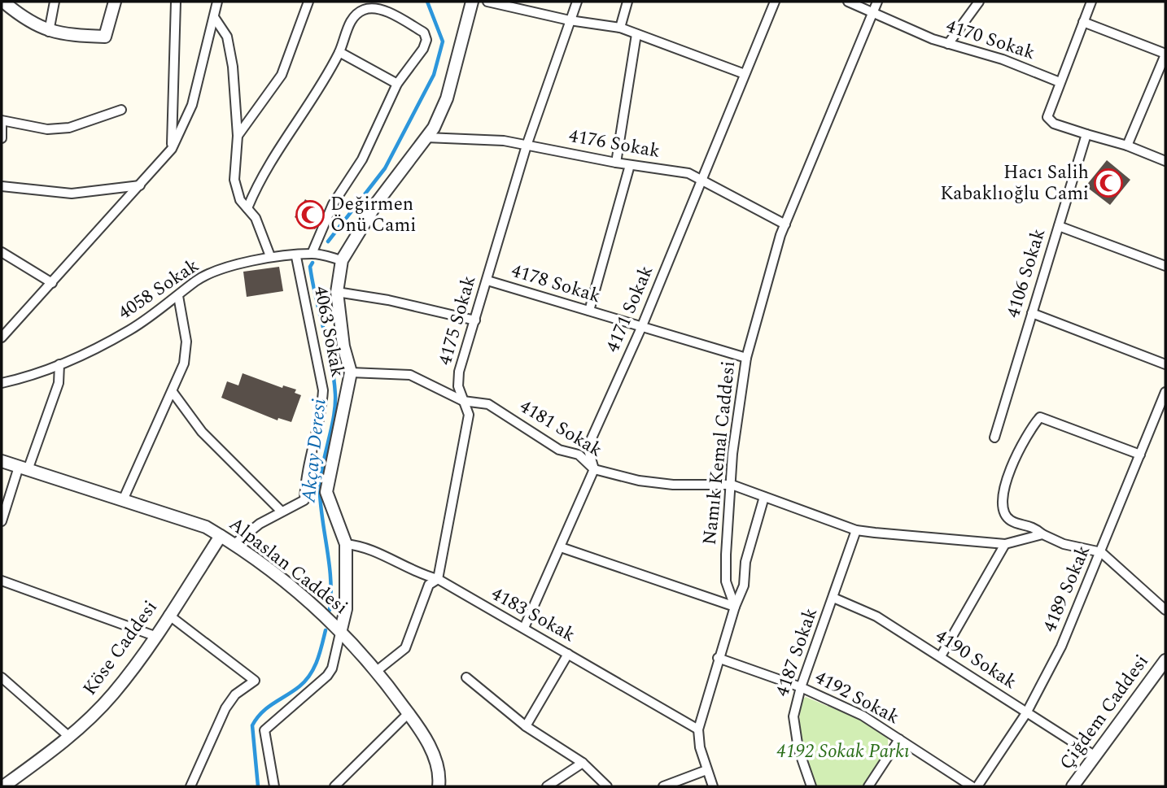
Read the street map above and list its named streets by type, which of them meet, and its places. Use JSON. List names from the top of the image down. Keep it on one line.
{"streets":{"street":["4170 Sokak","4176 Sokak","4106 Sokak","4178 Sokak","4058 Sokak","4171 Sokak","4175 Sokak","4063 Sokak","4181 Sokak","Namık Kemal Caddesi","Alpaslan Caddesi","4189 Sokak","4183 Sokak","Köse Caddesi","4187 Sokak","4190 Sokak","4192 Sokak","Çiğdem Caddesi"]},"crossings":[["4170 Sokak","Namık Kemal Caddesi"],["4176 Sokak","4171 Sokak"],["4176 Sokak","4175 Sokak"],["4176 Sokak","Namık Kemal Caddesi"],["4178 Sokak","4171 Sokak"],["4178 Sokak","4175 Sokak"],["4178 Sokak","Namık Kemal Caddesi"],["4058 Sokak","4063 Sokak"],["4171 Sokak","4181 Sokak"],["4175 Sokak","4181 Sokak"],["4175 Sokak","Alpaslan Caddesi"],["4175 Sokak","4183 Sokak"],["4063 Sokak","Alpaslan Caddesi"],["4181 Sokak","Namık Kemal Caddesi"],["4181 Sokak","4187 Sokak"],["Alpaslan Caddesi","Köse Caddesi"],["4189 Sokak","4190 Sokak"],["4187 Sokak","4190 Sokak"],["4187 Sokak","4192 Sokak"],["4190 Sokak","Çiğdem Caddesi"]],"water":["Akçay Deresi"],"parks":["4192 Sokak Parkı"],"places":{"mosque":["Hacı Salih Kabaklıoğlu Cami","Değirmen Önü Cami"]}}
